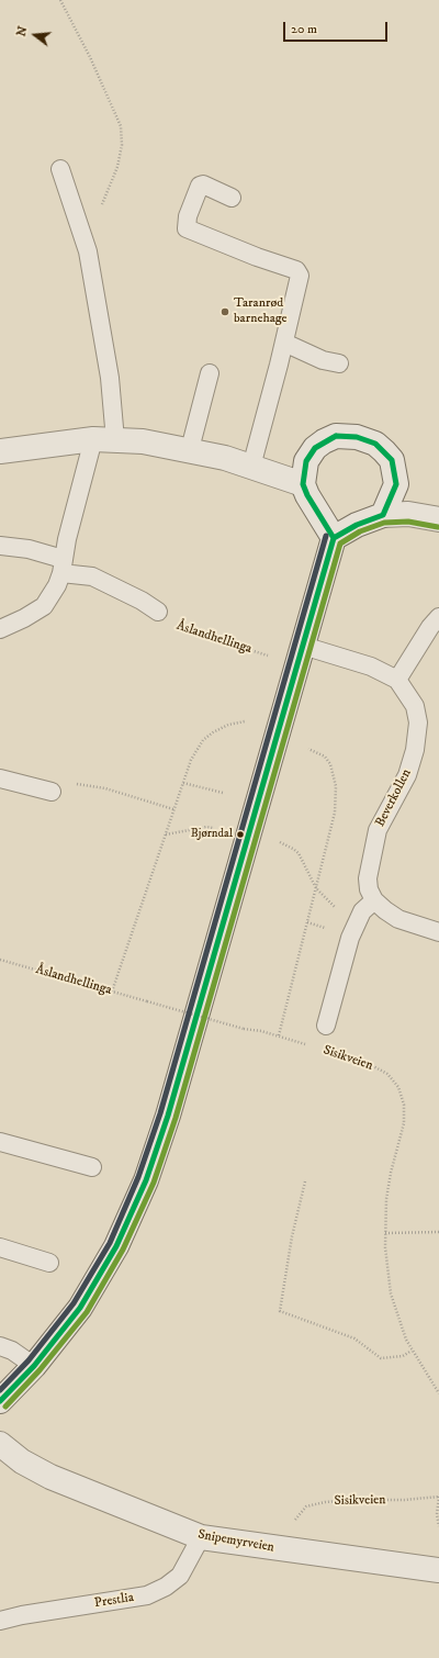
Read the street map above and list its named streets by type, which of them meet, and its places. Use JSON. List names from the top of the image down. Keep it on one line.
{"streets":{"street":["Snipemyrveien"],"lane":["Beverkollen","Prestlia"],"path":["Åslandhellinga","Sisikveien"]},"crossings":[["Åslandhellinga","Sisikveien"],["Sisikveien","Snipemyrveien"],["Snipemyrveien","Prestlia"]],"places":["Taranrød barnehage","Bjørndal"],"scale_bar":"20 m","north":"left"}
